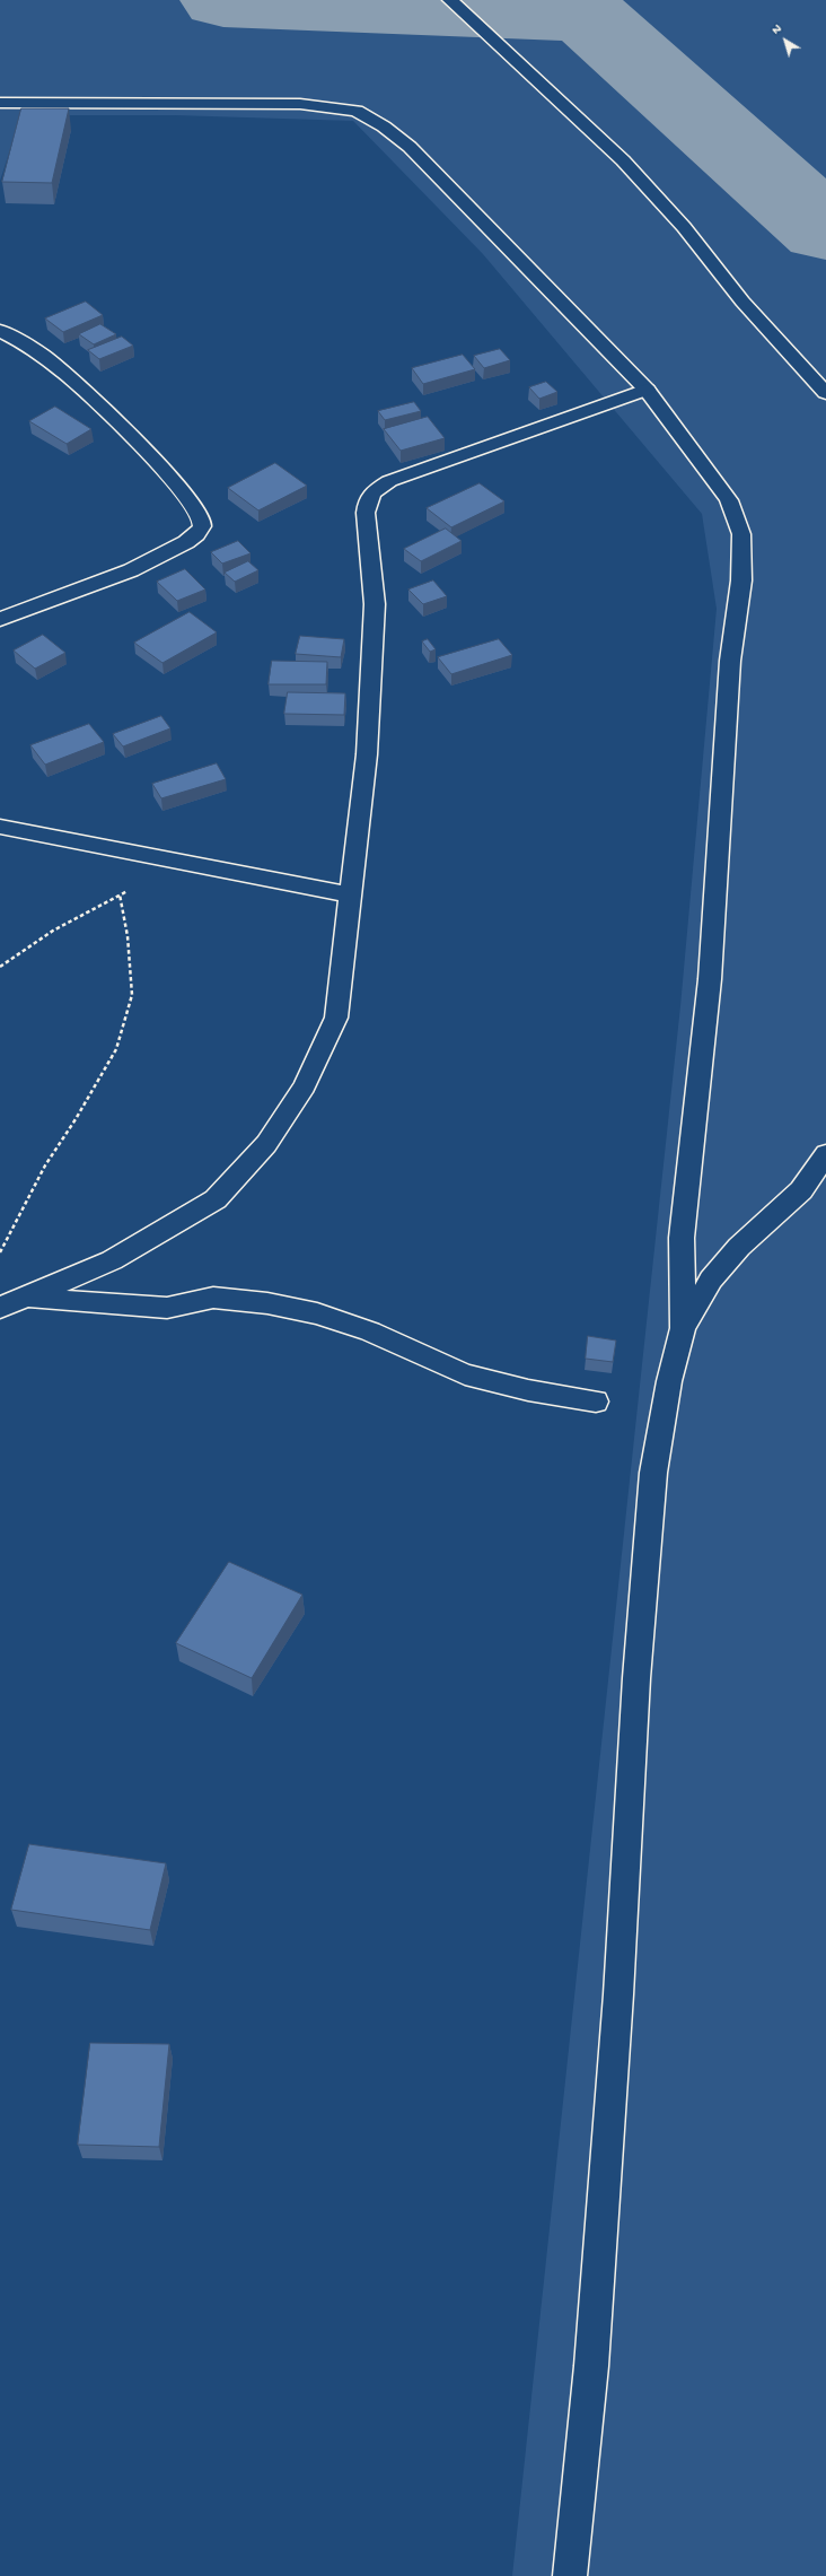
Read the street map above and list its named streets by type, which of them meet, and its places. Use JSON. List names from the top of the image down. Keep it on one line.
{"north":"top left"}
